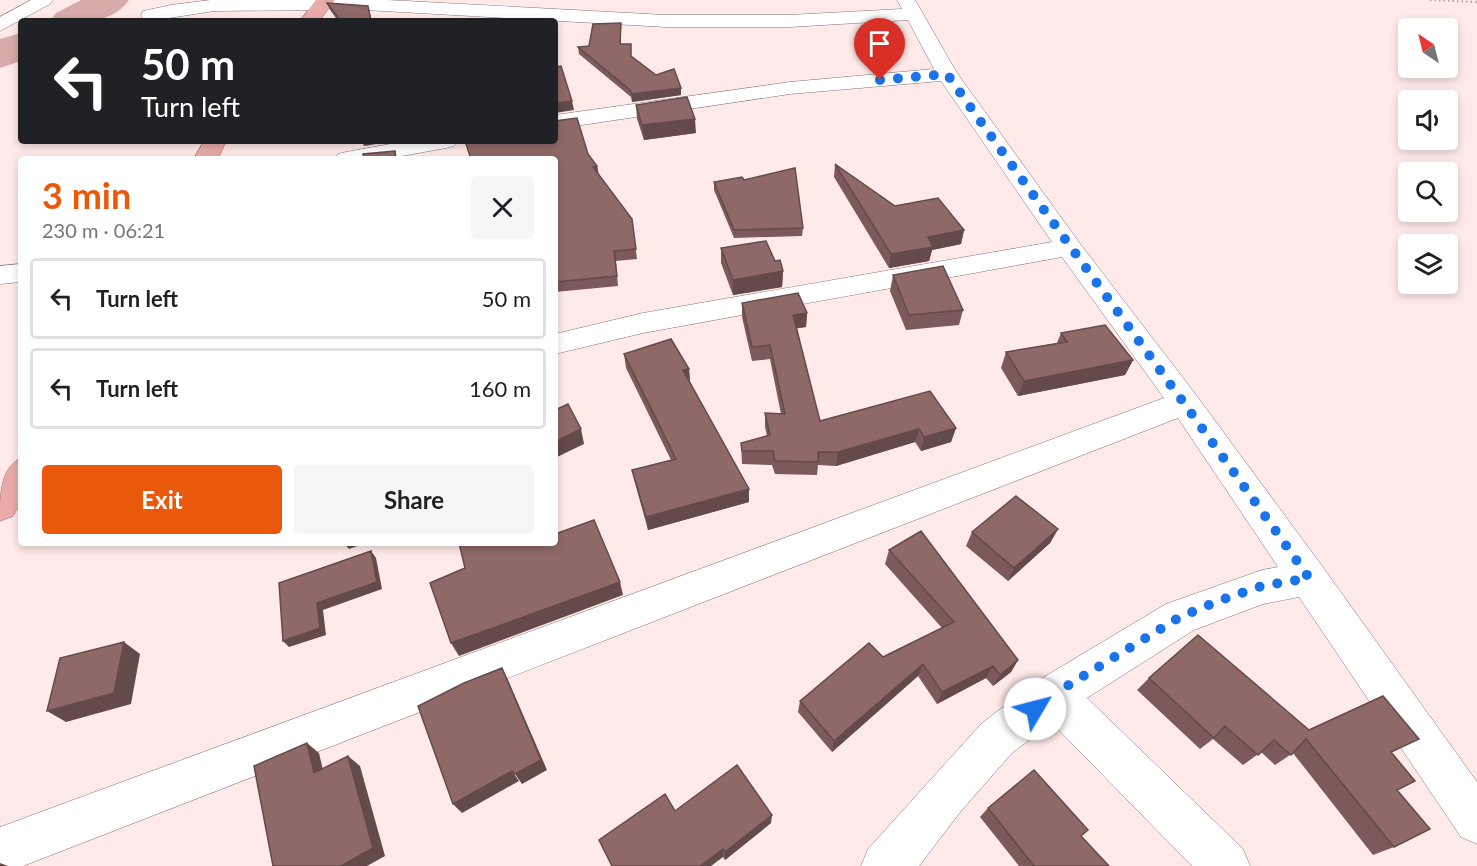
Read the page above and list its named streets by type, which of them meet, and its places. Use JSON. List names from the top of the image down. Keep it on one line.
{"north":"top left","page":{"turn":["50 m","Turn left"],"heading":["3 min","230 m · 06:21"],"list":[{"name":"Turn left","value":"50 m"},{"name":"Turn left","value":"160 m"}],"buttons":["Exit","Share"]}}
